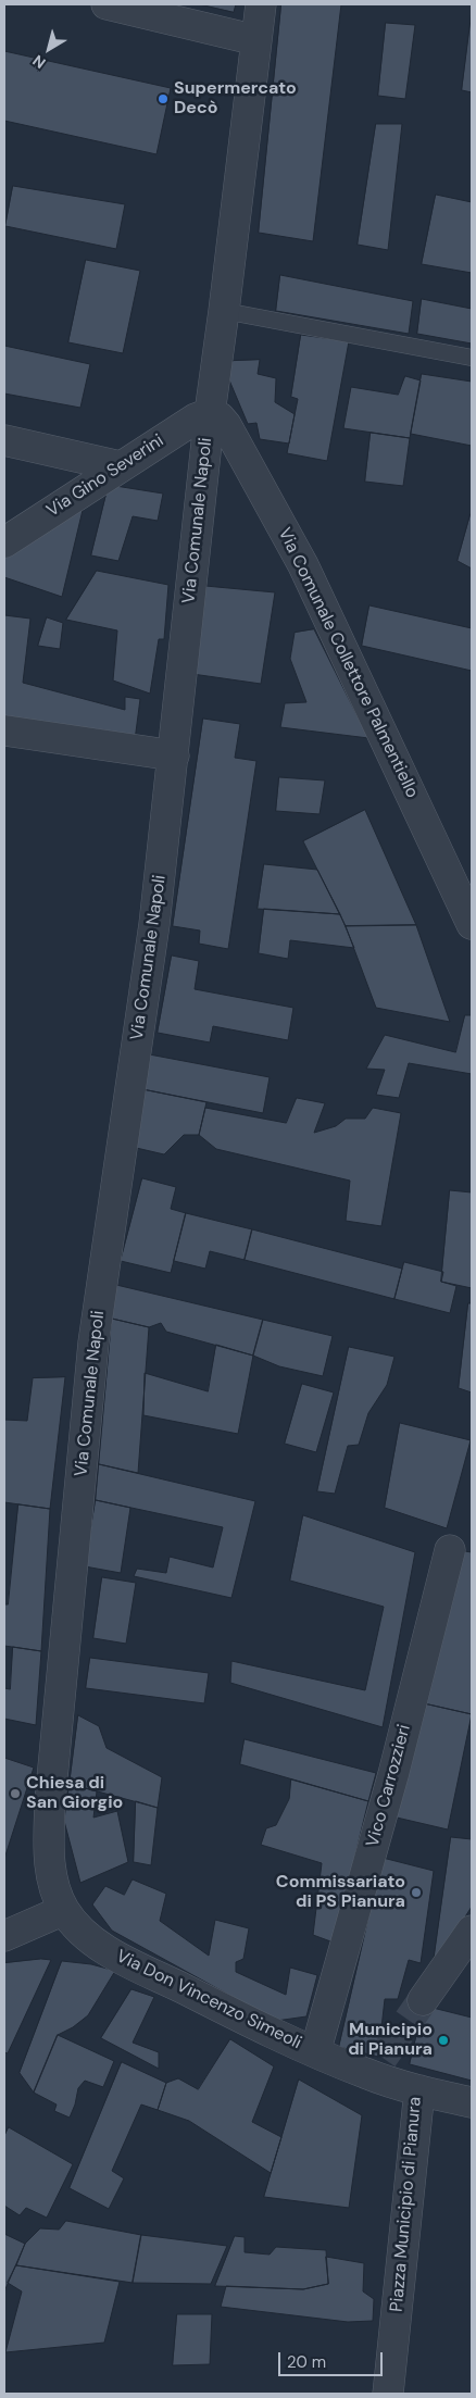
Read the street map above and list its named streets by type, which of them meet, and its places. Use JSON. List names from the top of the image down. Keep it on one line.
{"streets":{"street":["Via Gino Severini","Via Comunale Napoli","Via Comunale Collettore Palmentiello","Vico Carrozzieri","Via Don Vincenzo Simeoli","Piazza Municipio di Pianura"]},"crossings":[["Via Gino Severini","Via Comunale Napoli"],["Via Gino Severini","Via Comunale Collettore Palmentiello"],["Via Comunale Napoli","Via Comunale Collettore Palmentiello"],["Via Comunale Napoli","Via Don Vincenzo Simeoli"],["Vico Carrozzieri","Via Don Vincenzo Simeoli"],["Via Don Vincenzo Simeoli","Piazza Municipio di Pianura"]],"places":["Supermercato Decò","Chiesa di San Giorgio","Commissariato di PS Pianura","Municipio di Pianura"],"scale_bar":"20 m","north":"bottom left"}
